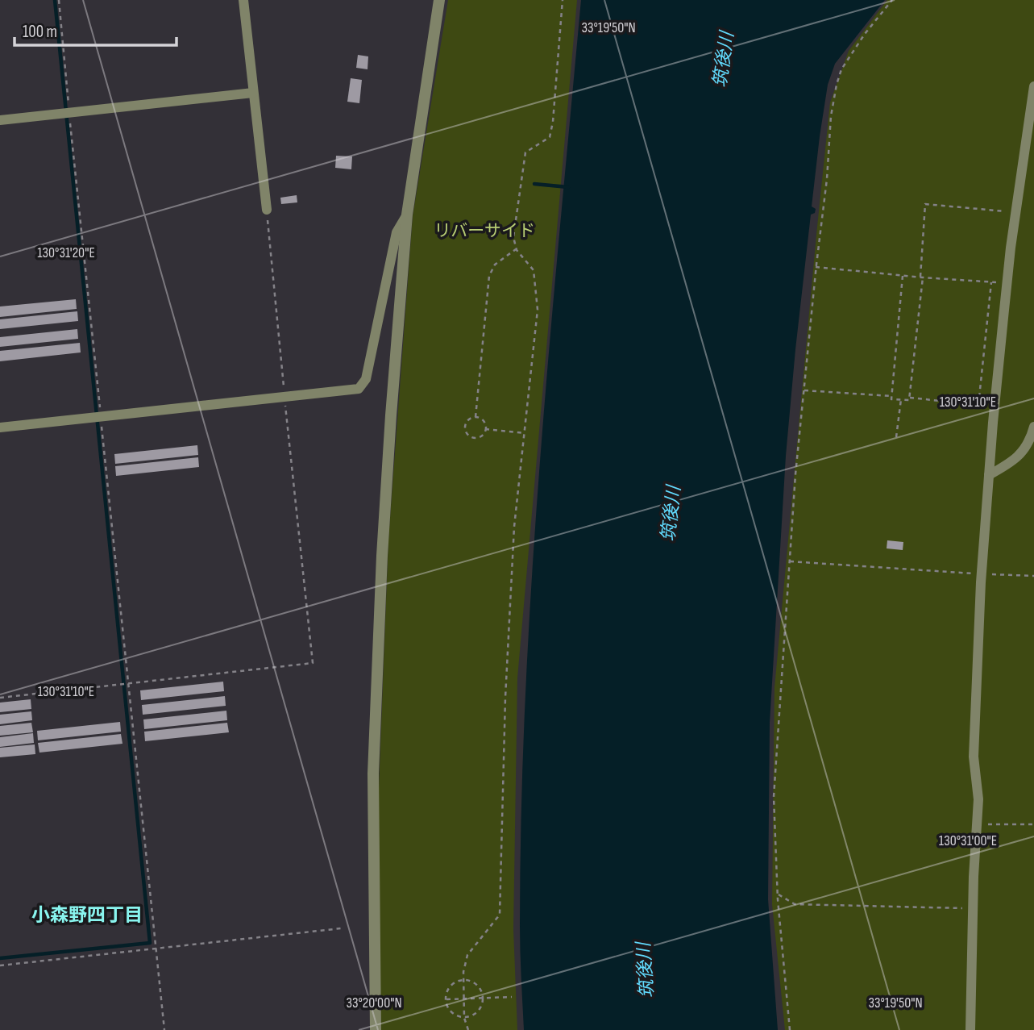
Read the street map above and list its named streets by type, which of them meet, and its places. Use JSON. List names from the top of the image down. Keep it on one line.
{"districts":["小森野四丁目"],"water":["筑後川"],"parks":["リバーサイド"],"scale_bar":"100 m","coordinates":["33°19'50\"N","130°31'20\"E","130°31'10\"E","130°31'00\"E","33°20'00\"N"]}
